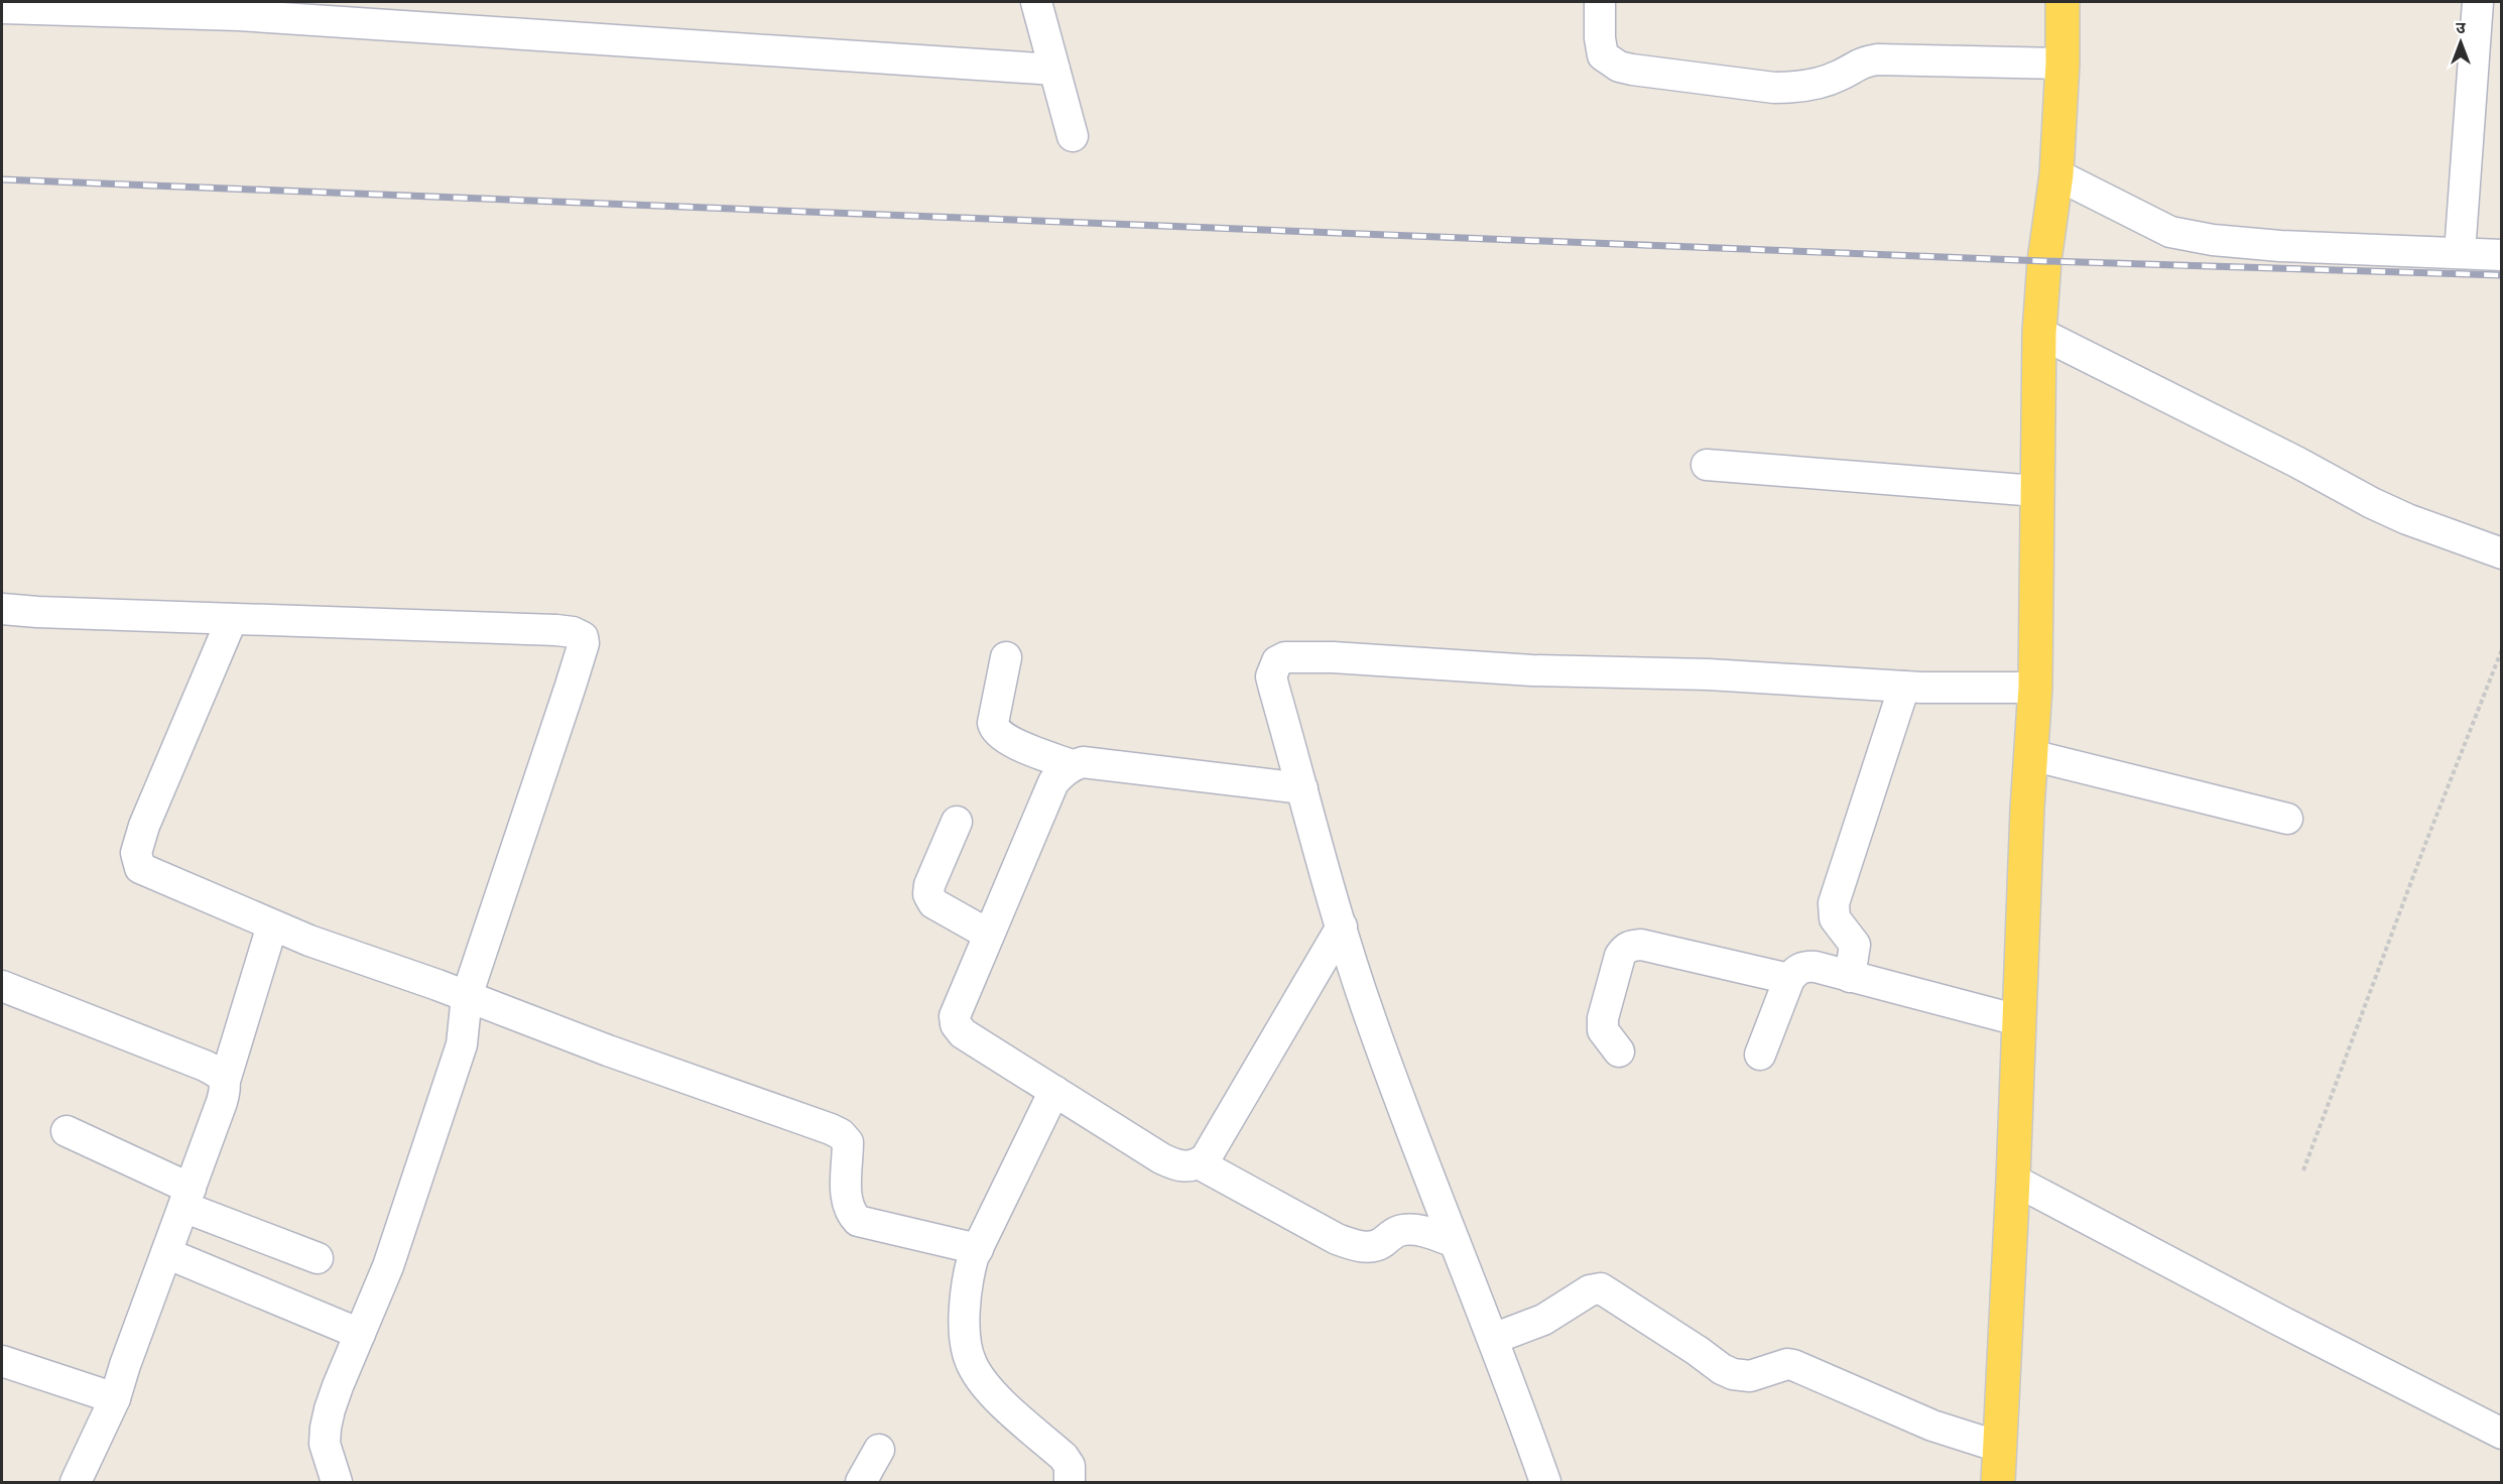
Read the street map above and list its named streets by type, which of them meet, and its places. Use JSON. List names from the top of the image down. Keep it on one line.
{"north":"top"}
